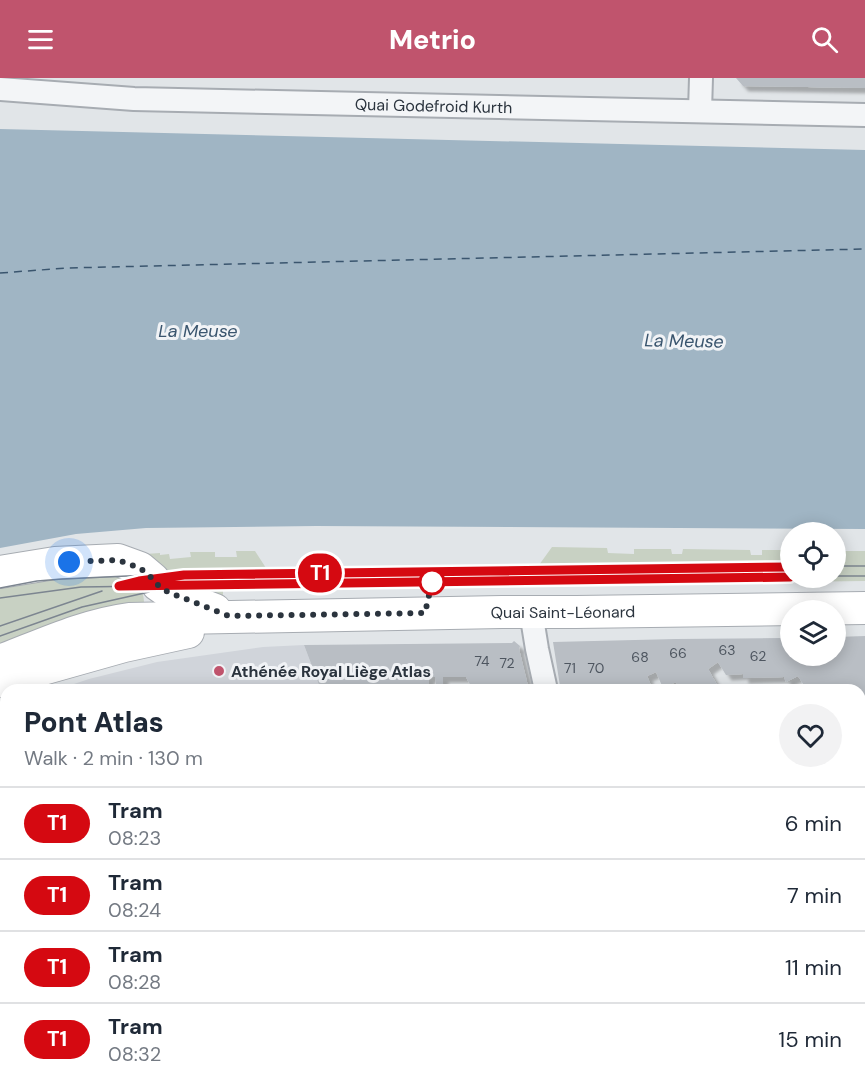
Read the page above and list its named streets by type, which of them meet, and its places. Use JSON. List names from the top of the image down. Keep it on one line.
{"streets":{"main road":["Quai Saint-Léonard"],"street":["Quai Godefroid Kurth"]},"water":["La Meuse"],"places":["Athénée Royal Liège Atlas"],"lines":["tram line T1"],"house_numbers":["63","66","62","68","74","72","71","70"],"page":{"header":"Metrio","on_map":"T1","heading":["Pont Atlas","Walk · 2 min · 130 m"],"list":[{"mark":"T1","name":"Tram","note":"08:23","value":"6 min"},{"mark":"T1","name":"Tram","note":"08:24","value":"7 min"},{"mark":"T1","name":"Tram","note":"08:28","value":"11 min"},{"mark":"T1","name":"Tram","note":"08:32","value":"15 min"}]}}
